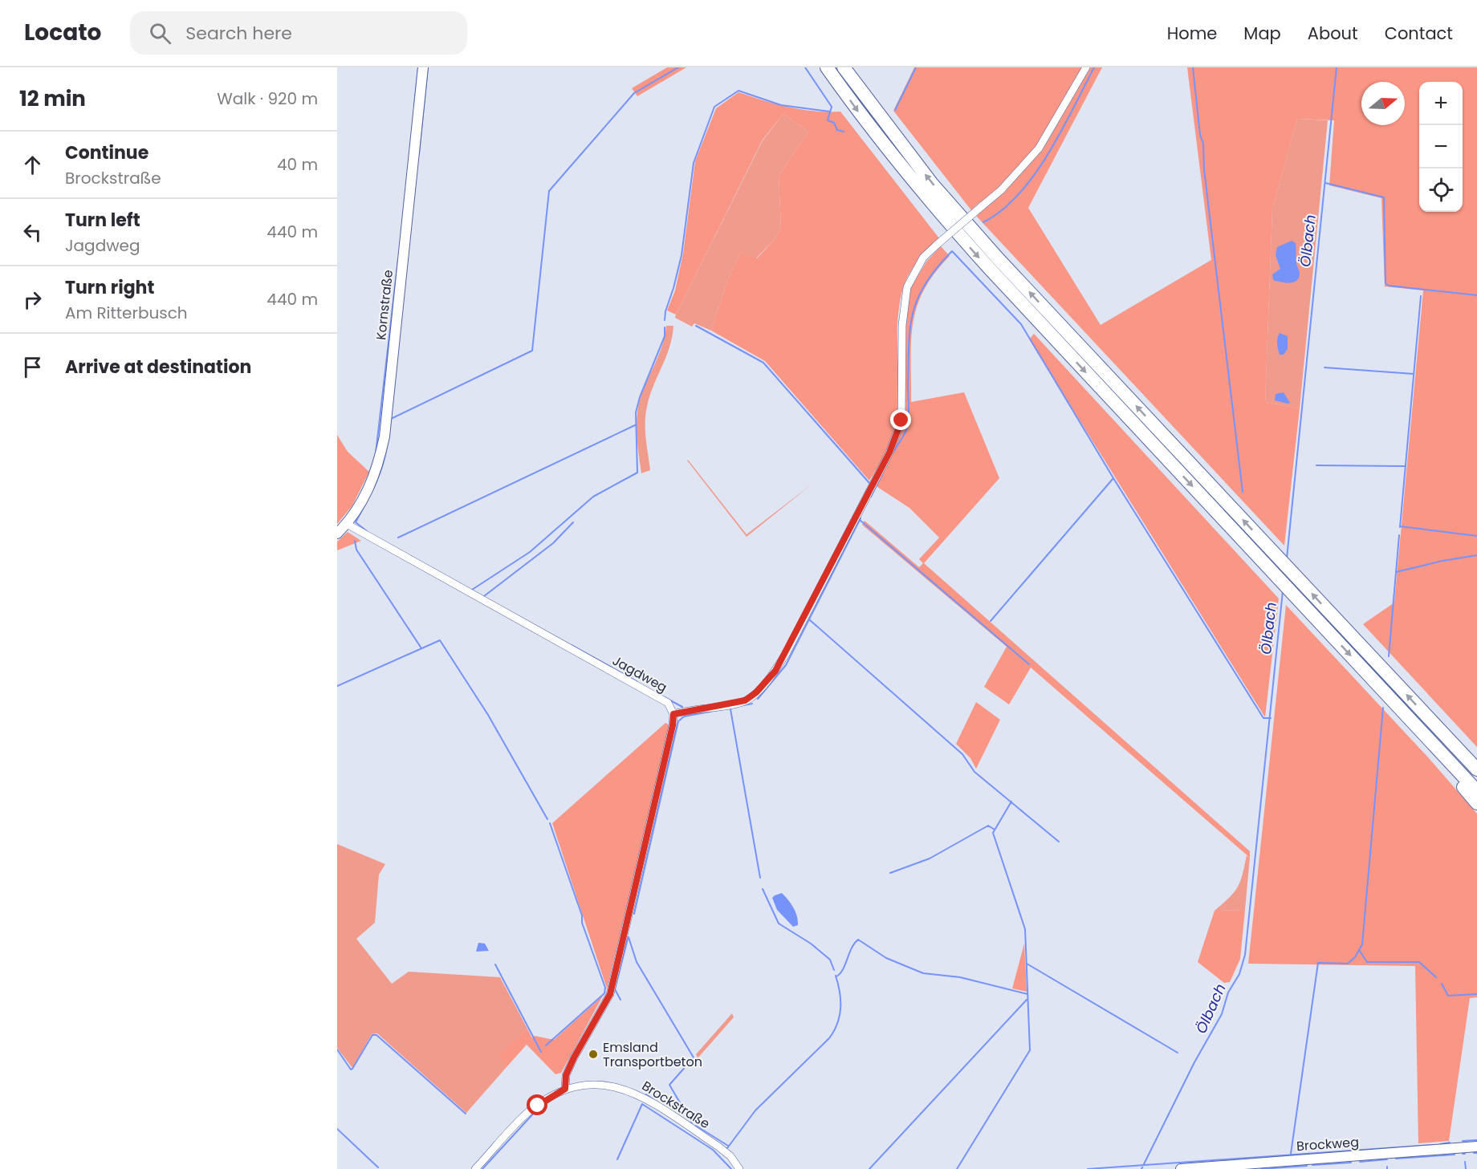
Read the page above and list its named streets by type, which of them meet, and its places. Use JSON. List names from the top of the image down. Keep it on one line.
{"streets":{"street":["Kornstraße","Jagdweg","Brockstraße","Brockweg"]},"crossings":[["Kornstraße","Jagdweg"]],"water":["Ölbach"],"places":["Emsland Transportbeton"],"north":"right","page":{"header":"Locato","search":"Search here","nav":["Home","Map","About","Contact"],"heading":["12 min","Walk · 920 m"],"map_buttons":["+","−"],"list":[["Continue","Brockstraße","40 m"],["Turn left","Jagdweg","440 m"],["Turn right","Am Ritterbusch","440 m"],"Arrive at destination"]}}
